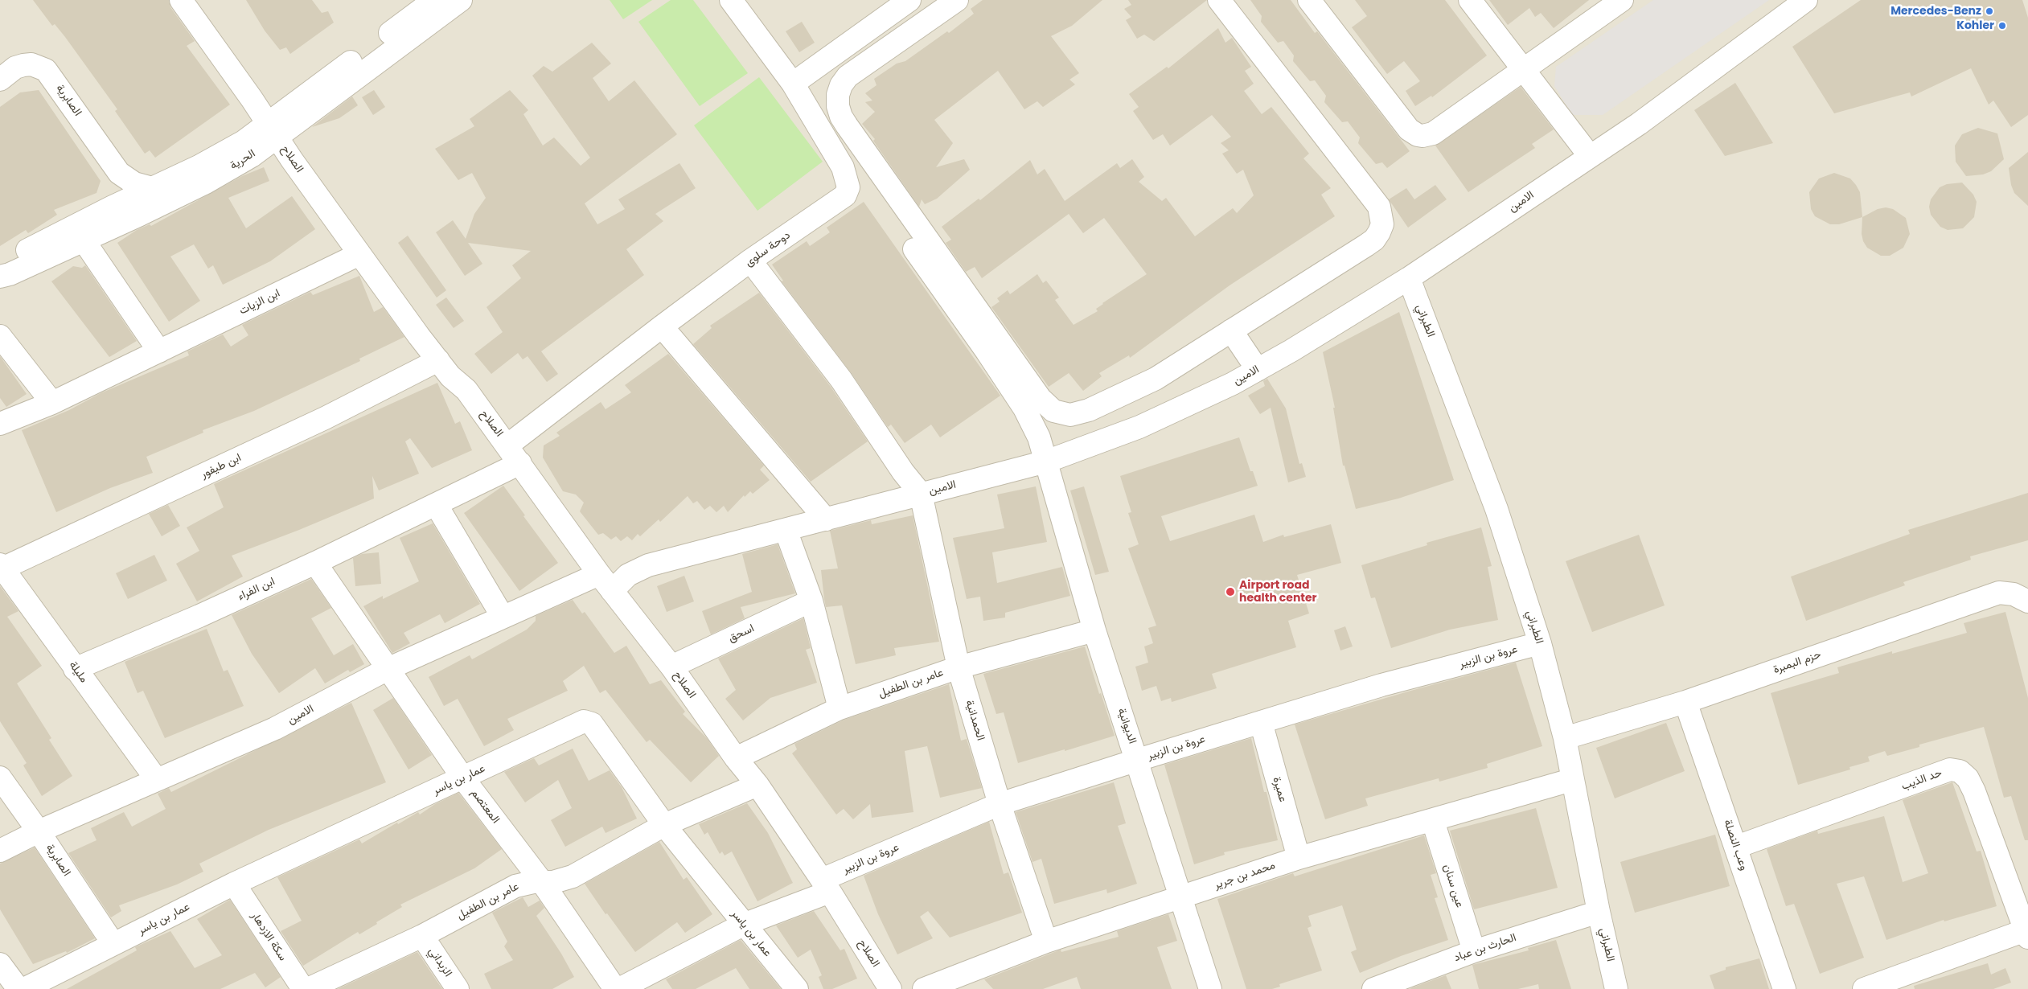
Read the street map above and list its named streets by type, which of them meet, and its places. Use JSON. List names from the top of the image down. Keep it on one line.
{"streets":{"street":["الصابرية","الصلاح","الحرية","الامين","دوحة سلوى","ابن الزيات","الطبراني","ابن طيفور","ابن الفراء","اسحق","عروة بن الزبير","حزم البمبرة","مليلة","عامر بن الطفيل","الحمدانية","الديوانية","عمار بن ياسر","حد الذيب","عميرة","المعتصم","وعب النصلة","محمد بن جرير","عين سنان","سكة الازدهار","الحارث بن عباد","الزبداني"]},"crossings":[["الصابرية","الحرية"],["الصابرية","الامين"],["الصابرية","عمار بن ياسر"],["الصلاح","الحرية"],["الصلاح","الامين"],["الصلاح","دوحة سلوى"],["الصلاح","ابن الزيات"],["الصلاح","ابن طيفور"],["الصلاح","ابن الفراء"],["الصلاح","اسحق"],["الصلاح","عروة بن الزبير"],["الصلاح","عامر بن الطفيل"],["الامين","الطبراني"],["الامين","مليلة"],["الامين","الحمدانية"],["الامين","الديوانية"],["الامين","المعتصم"],["الطبراني","عروة بن الزبير"],["الطبراني","حزم البمبرة"],["الطبراني","محمد بن جرير"],["الطبراني","الحارث بن عباد"],["ابن طيفور","مليلة"],["ابن الفراء","مليلة"],["ابن الفراء","المعتصم"],["عروة بن الزبير","الحمدانية"],["عروة بن الزبير","الديوانية"],["عروة بن الزبير","عمار بن ياسر"],["عروة بن الزبير","عميرة"],["حزم البمبرة","وعب النصلة"],["عامر بن الطفيل","الحمدانية"],["عامر بن الطفيل","الديوانية"],["عامر بن الطفيل","عمار بن ياسر"],["عامر بن الطفيل","المعتصم"],["عامر بن الطفيل","الزبداني"],["الحمدانية","محمد بن جرير"],["الديوانية","محمد بن جرير"],["عمار بن ياسر","المعتصم"],["عمار بن ياسر","سكة الازدهار"],["حد الذيب","وعب النصلة"],["عميرة","محمد بن جرير"],["محمد بن جرير","عين سنان"],["عين سنان","الحارث بن عباد"]],"places":["Mercedes-Benz","Kohler","Airport road health center"]}
